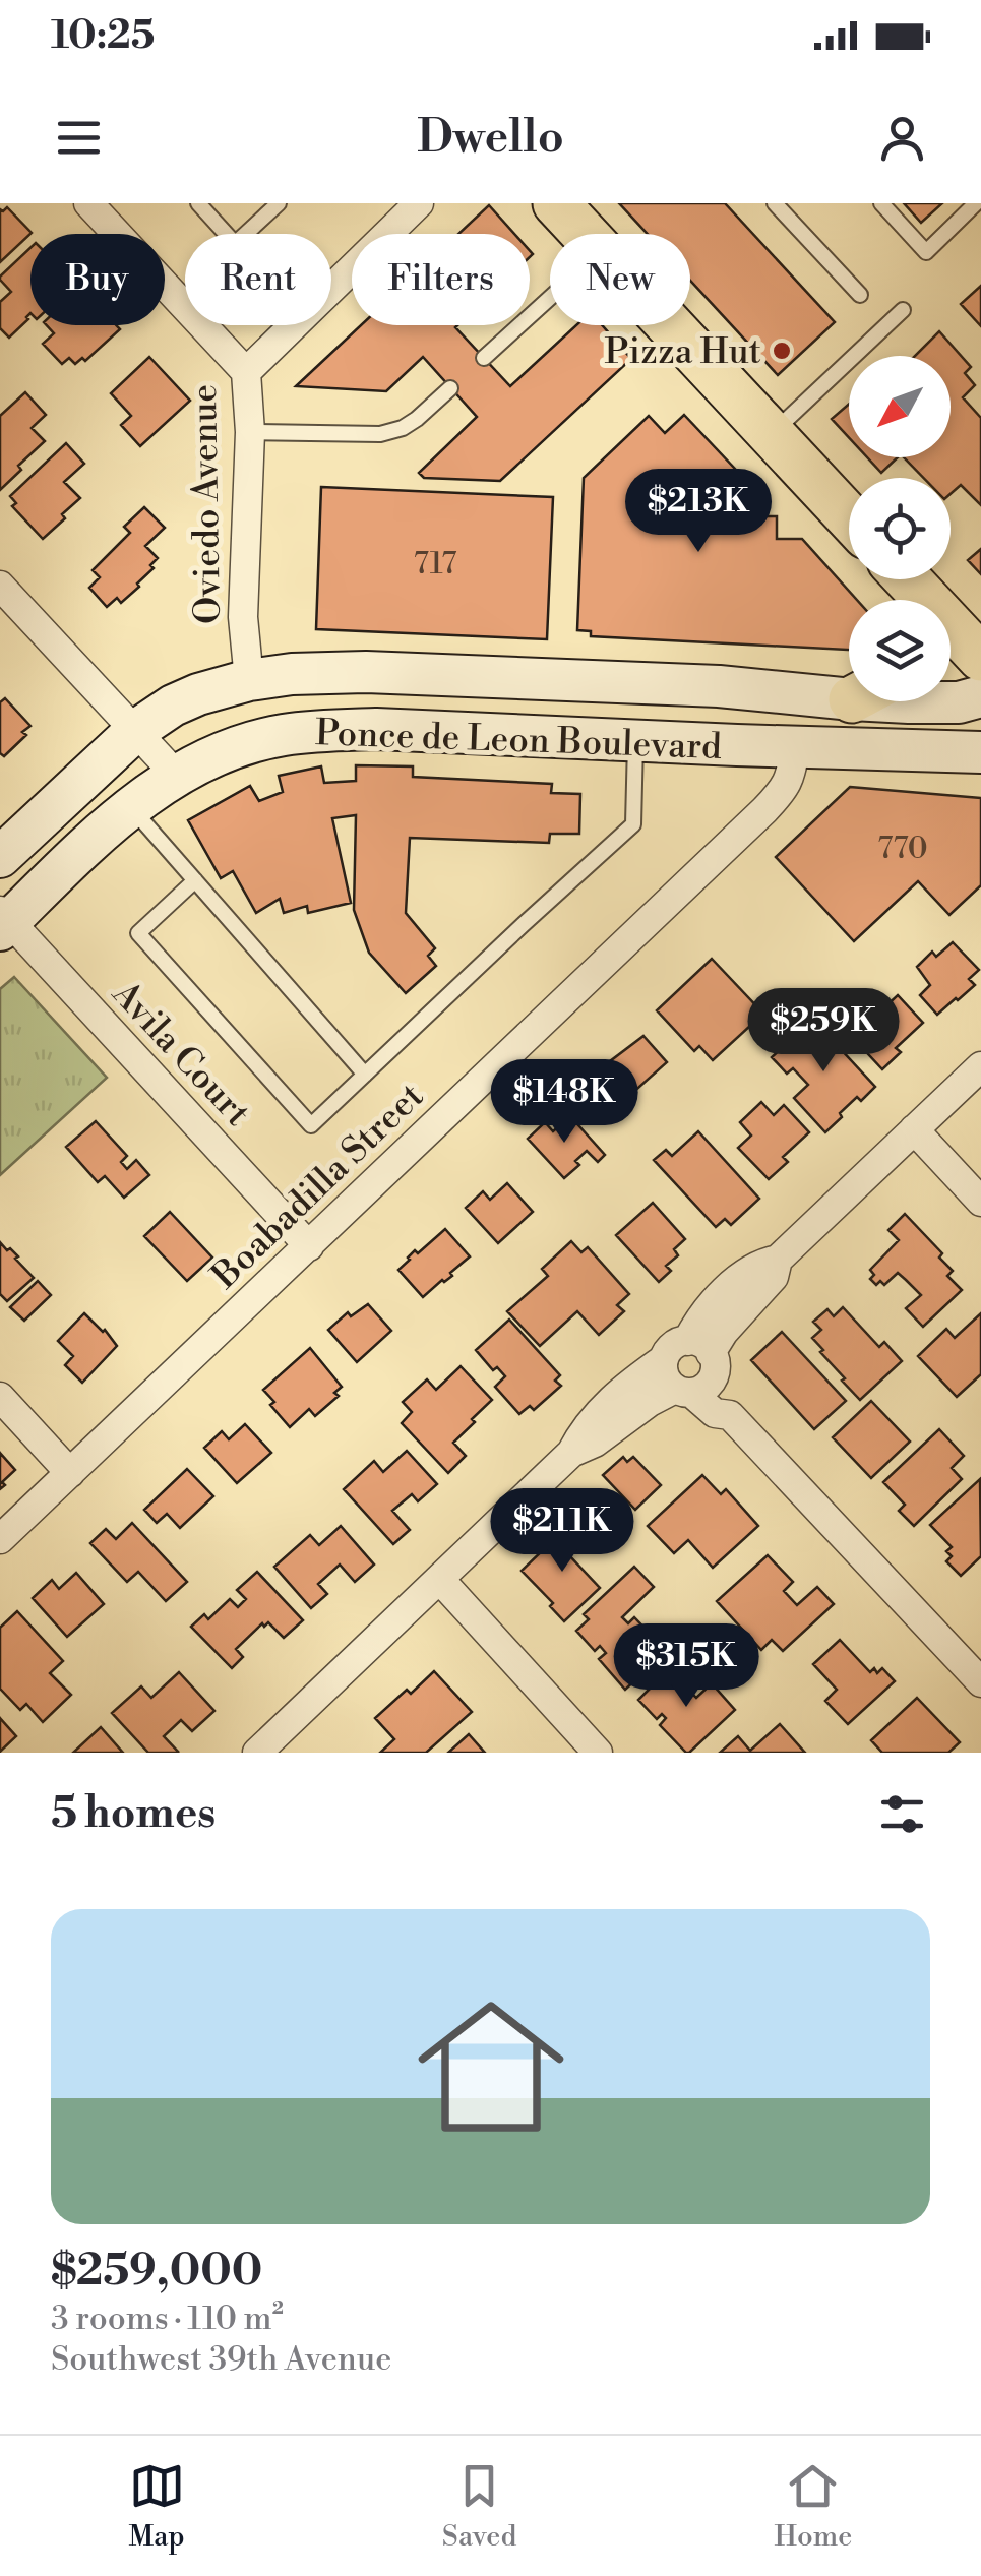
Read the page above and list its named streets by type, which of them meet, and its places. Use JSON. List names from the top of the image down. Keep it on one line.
{"streets":{"street":["Oviedo Avenue","Ponce de Leon Boulevard","Avila Court","Boabadilla Street"]},"crossings":[["Oviedo Avenue","Ponce de Leon Boulevard"],["Ponce de Leon Boulevard","Avila Court"],["Ponce de Leon Boulevard","Boabadilla Street"],["Avila Court","Boabadilla Street"]],"places":["Pizza Hut"],"house_numbers":["717","770"],"north":"bottom left","page":{"status":"10:25","header":"Dwello","chip":["Buy","Rent","Filters","New"],"price":["$213K","$259K","$148K","$211K","$315K"],"heading":"5 homes","list":[{"name":"$259,000","note":"3 rooms · 110 m² · Southwest 39th Avenue"}],"tabs":["Map","Saved","Home"]}}
